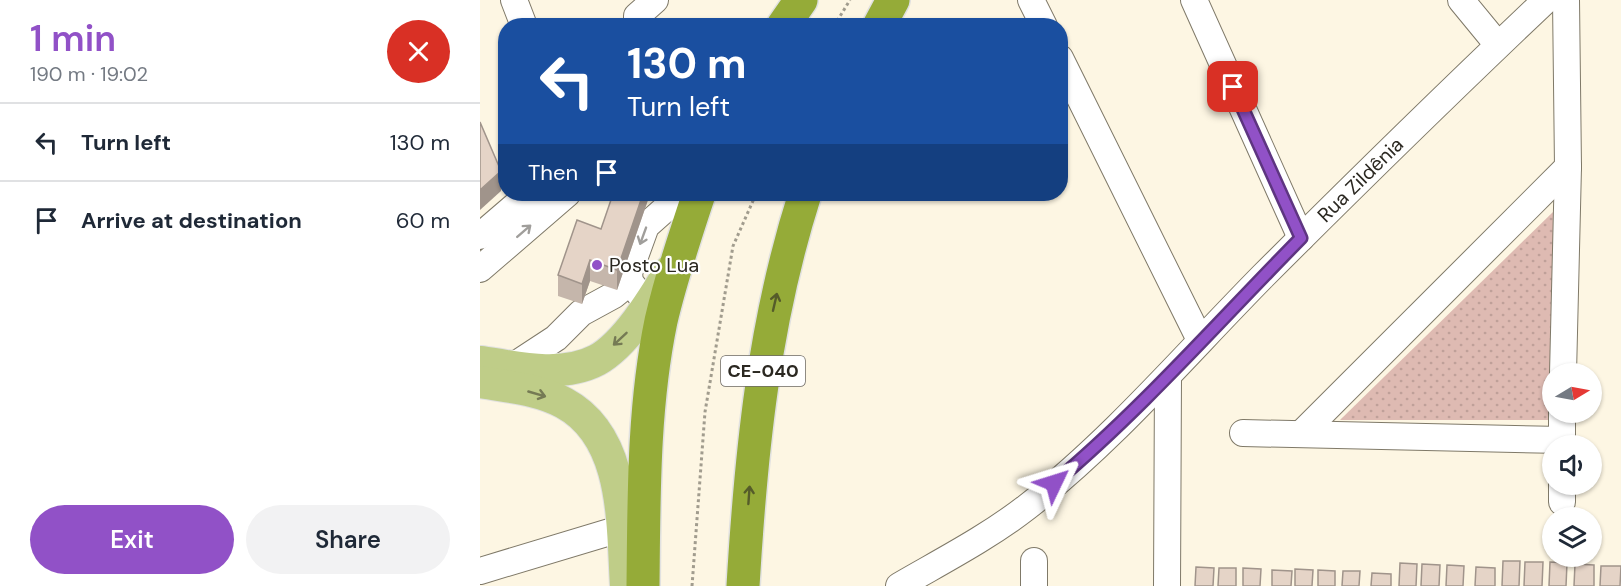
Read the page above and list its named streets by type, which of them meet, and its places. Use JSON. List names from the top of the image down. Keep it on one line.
{"streets":{"highway":["CE-040"],"street":["Rua Zildênia"]},"places":["Posto Lua"],"north":"right","page":{"heading":["1 min","190 m · 19:02"],"turn":["130 m","Turn left"],"list":[{"name":"Turn left","value":"130 m"},{"name":"Arrive at destination","value":"60 m"}],"then":"Then","buttons":["Exit","Share"]}}
